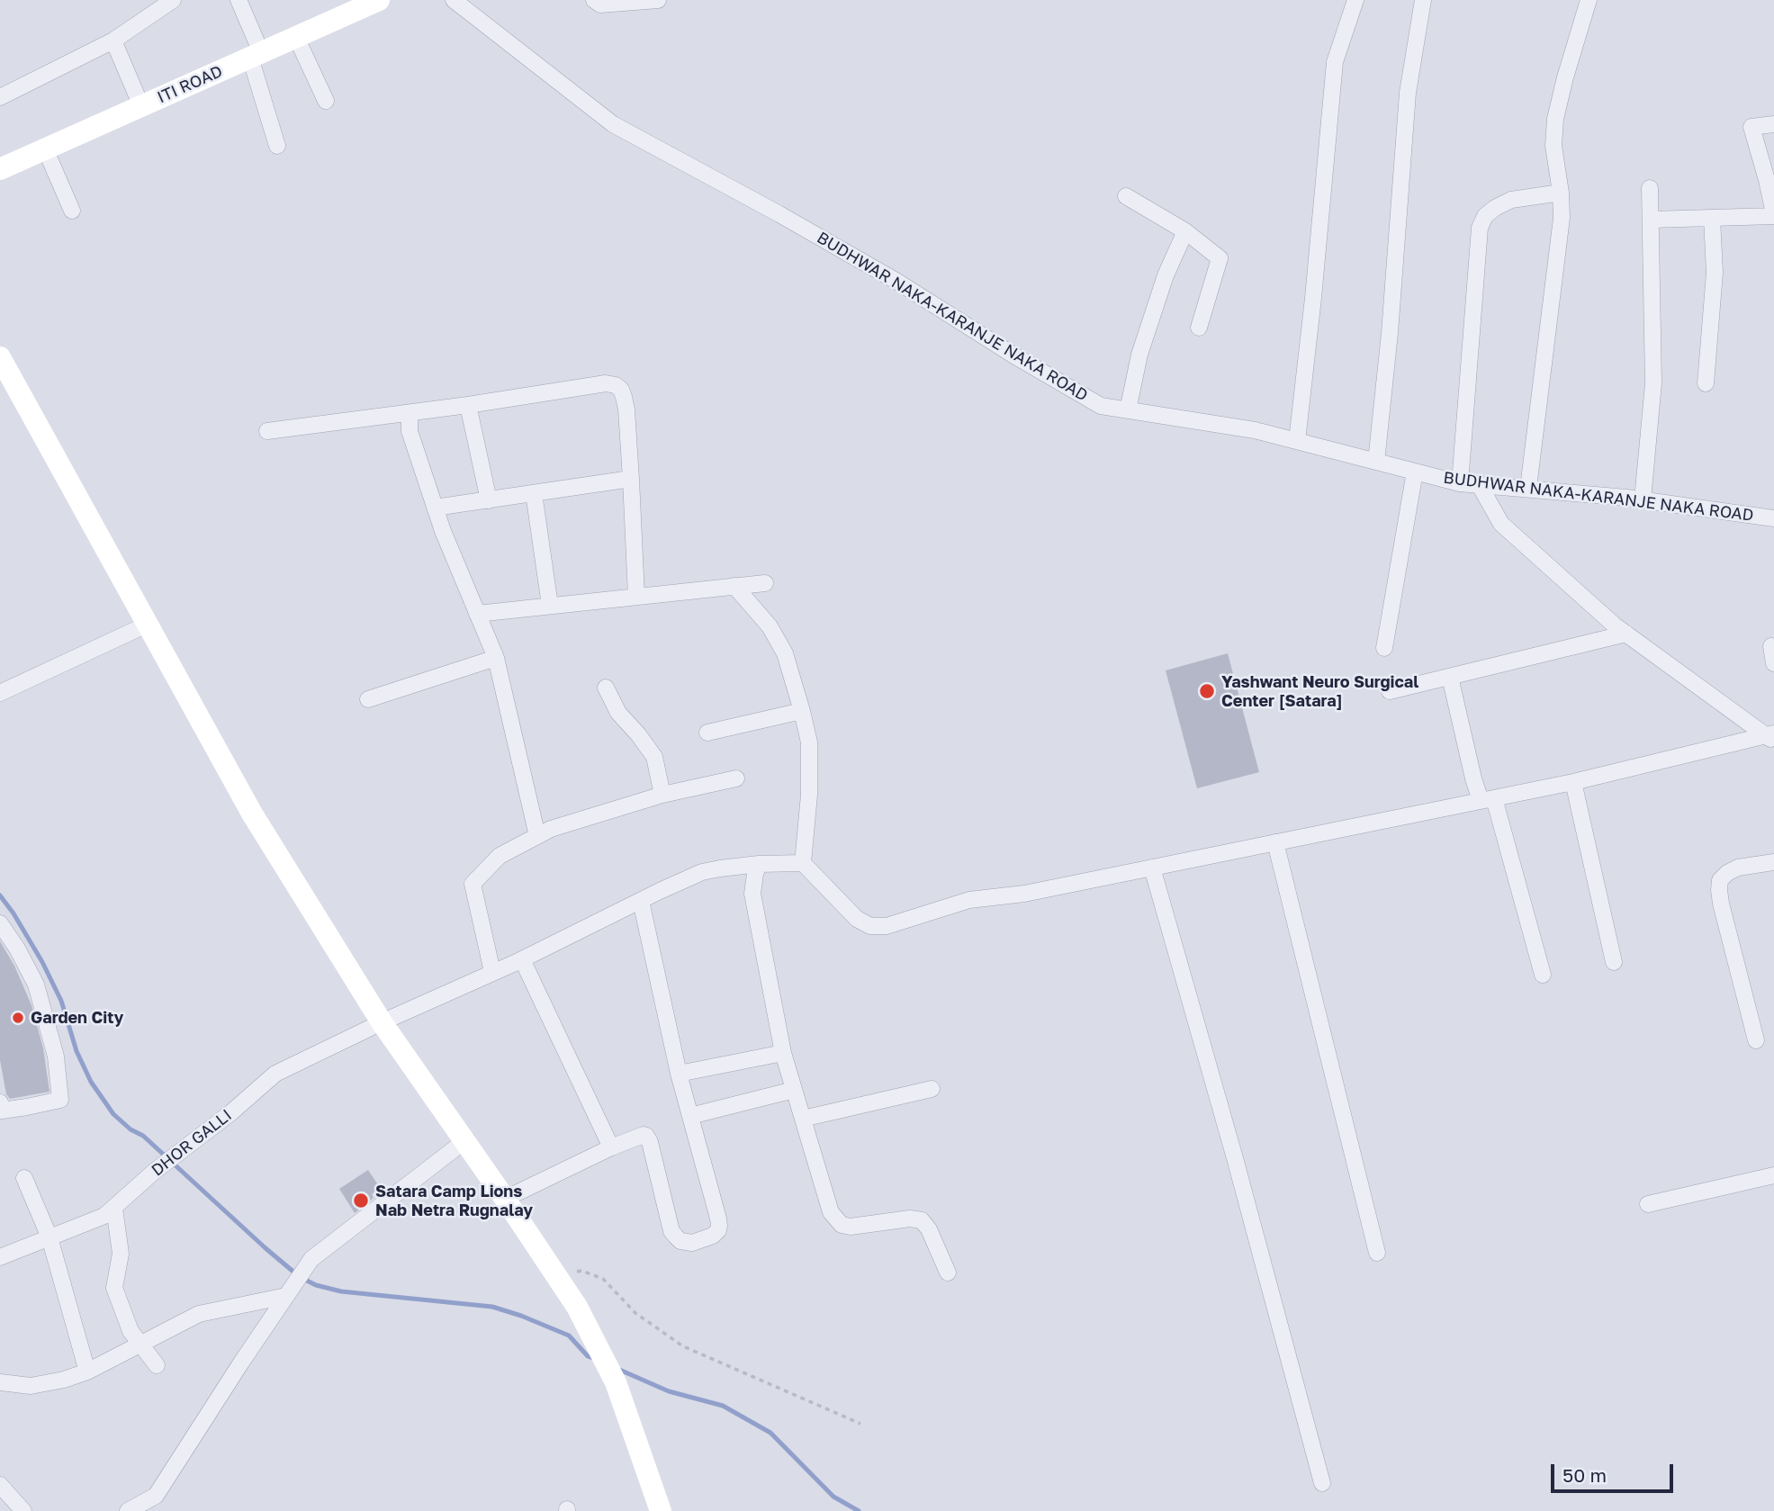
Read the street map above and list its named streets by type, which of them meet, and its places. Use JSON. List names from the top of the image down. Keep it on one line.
{"streets":{"main road":["ITI ROAD"],"street":["BUDHWAR NAKA-KARANJE NAKA ROAD","DHOR GALLI"]},"places":["Yashwant Neuro Surgical Center [Satara]","Garden City","Satara Camp Lions Nab Netra Rugnalay"],"scale_bar":"50 m"}
